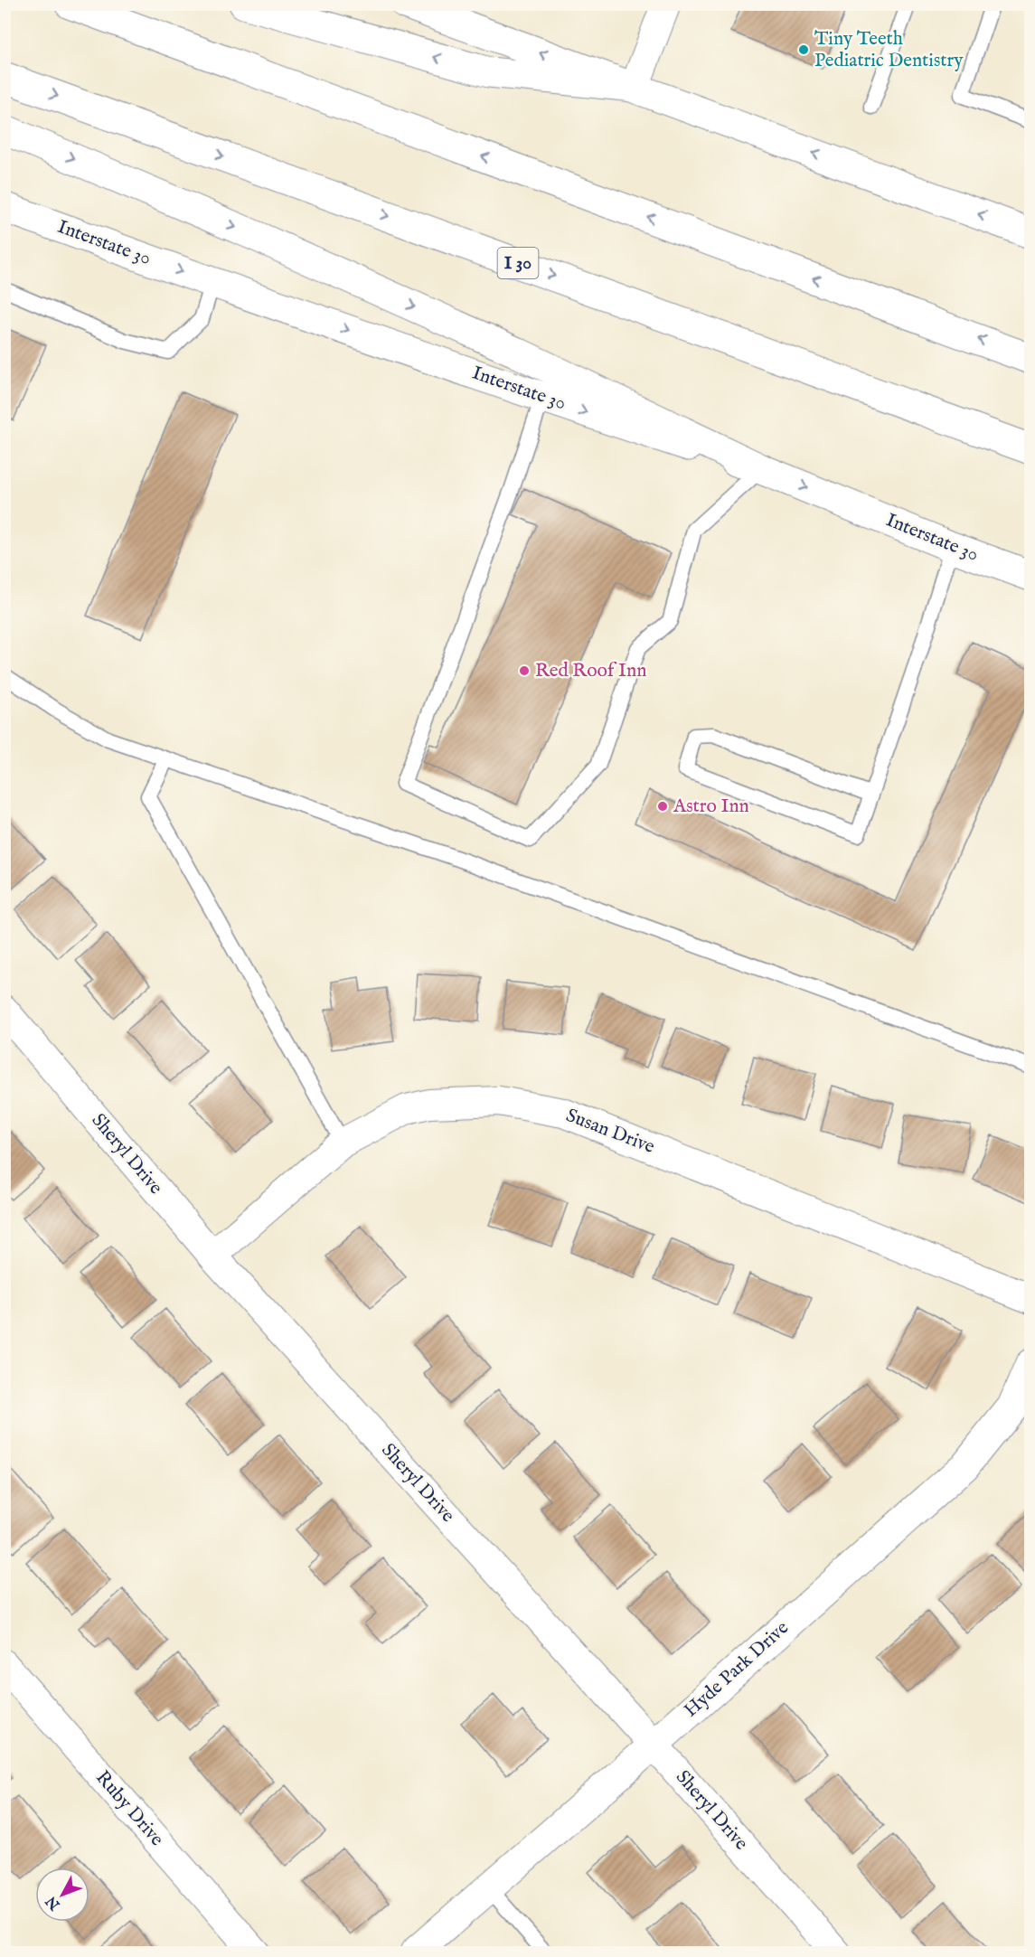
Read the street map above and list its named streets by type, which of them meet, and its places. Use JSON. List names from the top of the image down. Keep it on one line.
{"streets":{"main road":["Interstate 30","I 30","Hyde Park Drive"],"street":["Susan Drive","Sheryl Drive","Ruby Drive"]},"crossings":[["Susan Drive","Sheryl Drive"],["Sheryl Drive","Hyde Park Drive"]],"places":["Tiny Teeth Pediatric Dentistry","Red Roof Inn","Astro Inn"],"north":"bottom left"}
